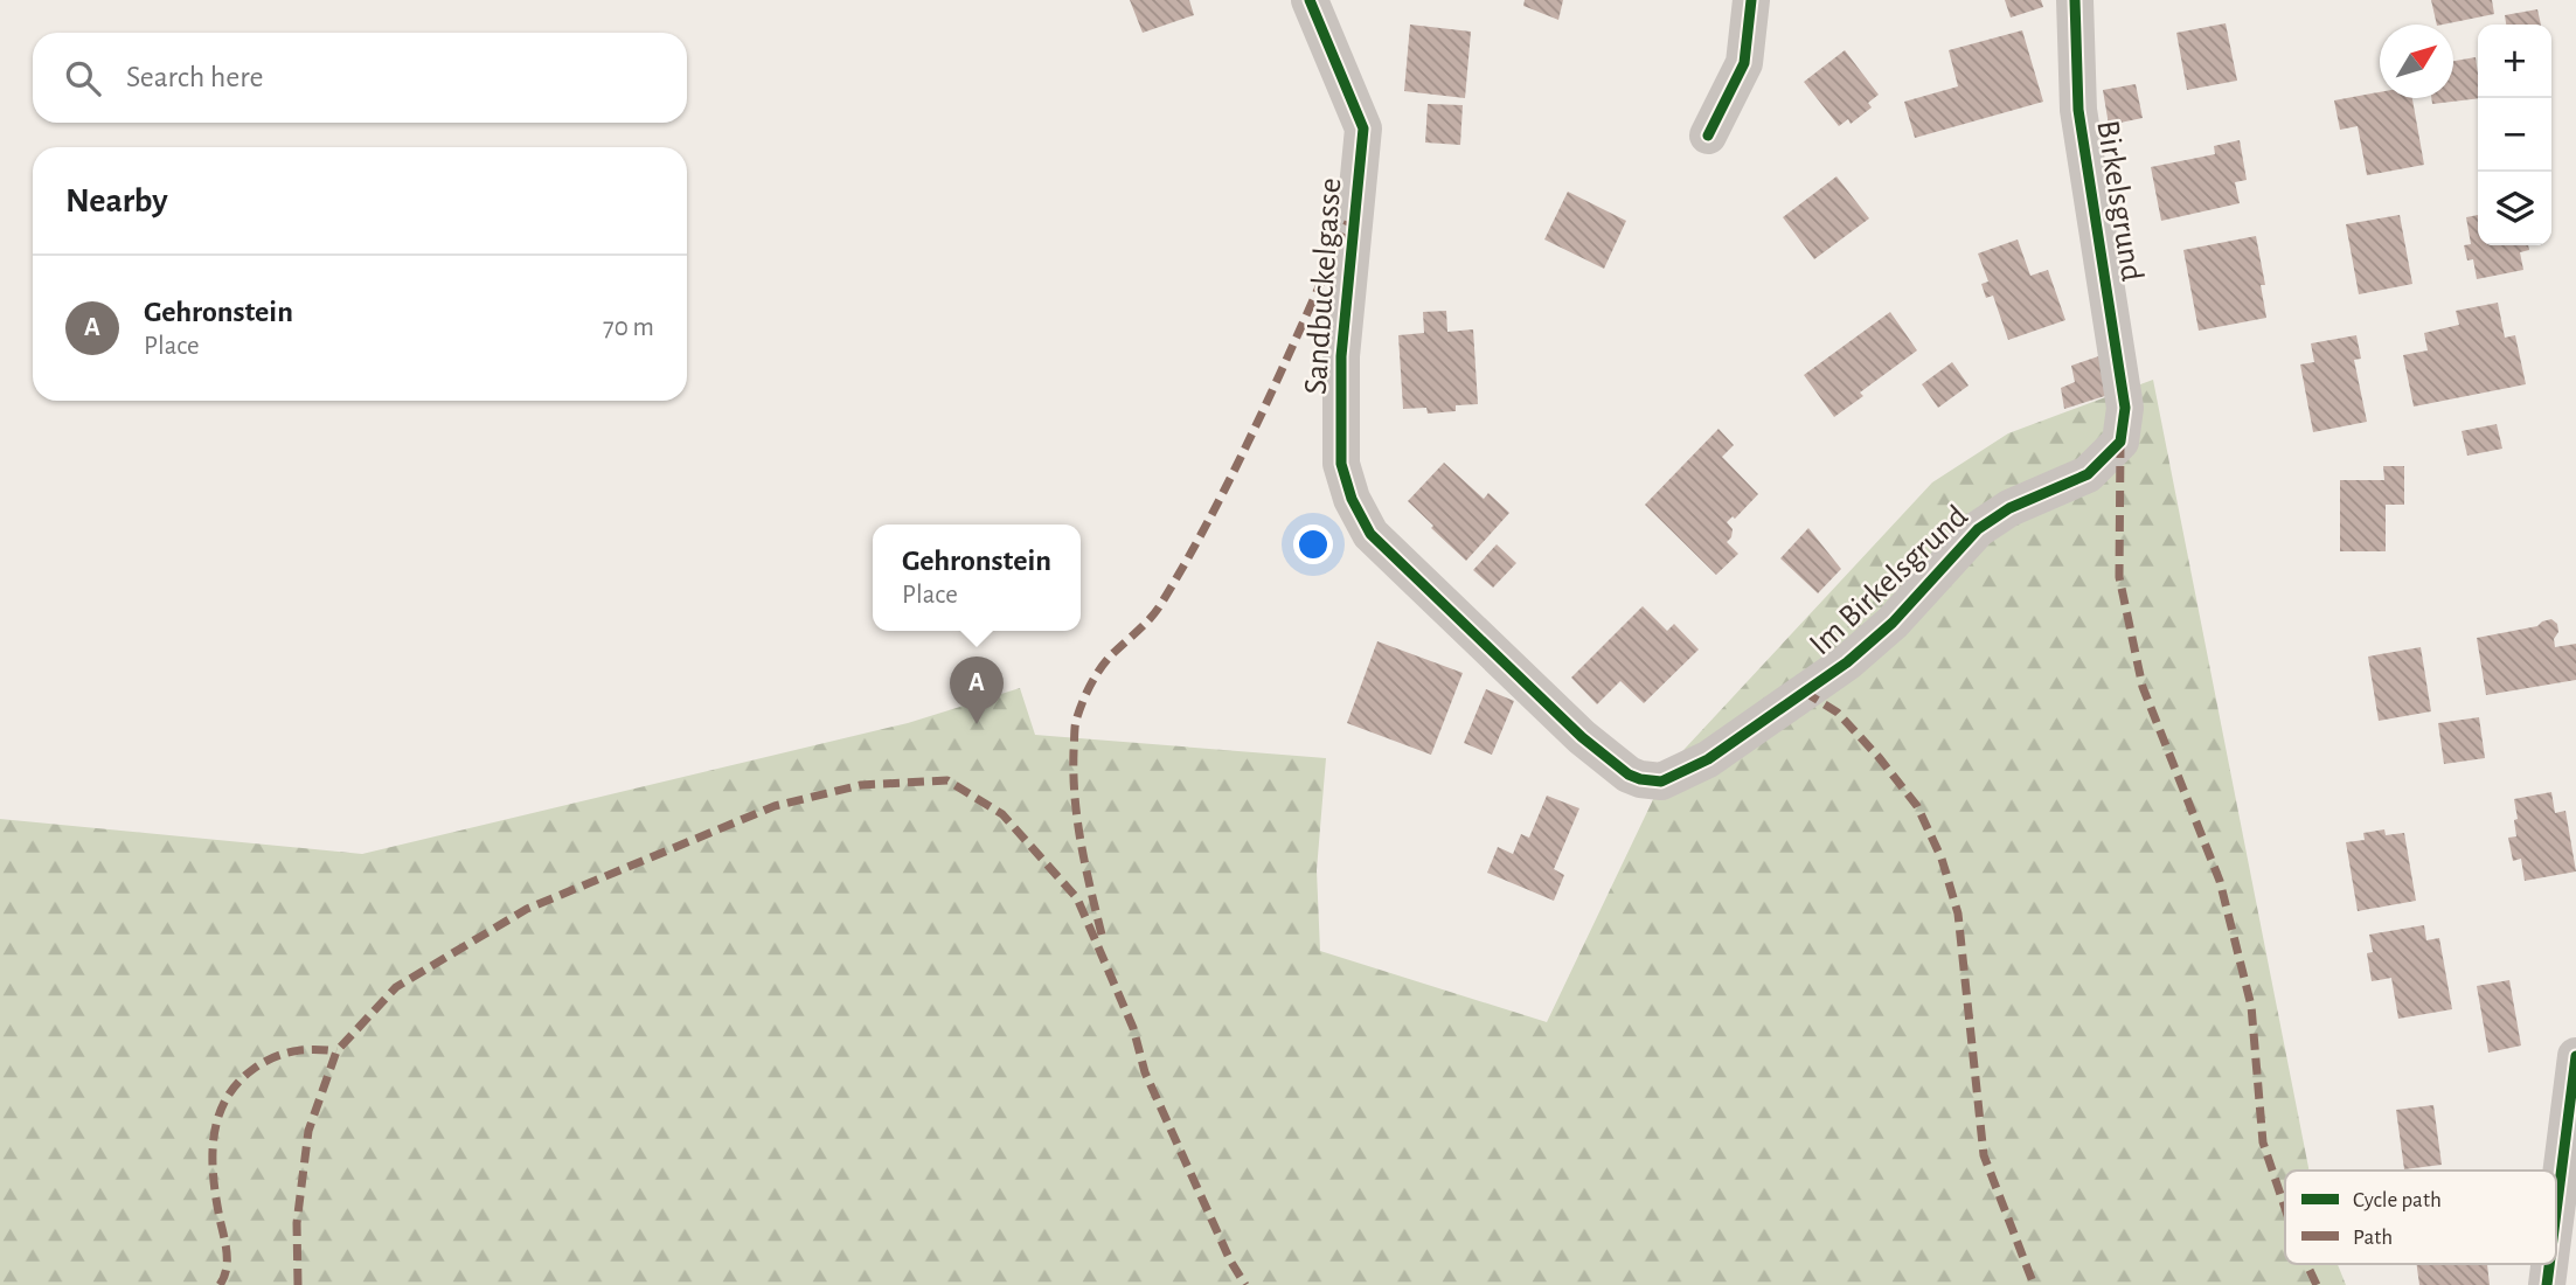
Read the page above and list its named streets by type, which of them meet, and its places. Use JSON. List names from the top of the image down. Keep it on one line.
{"streets":{"street":["Birkelsgrund","Sandbuckelgasse","Im Birkelsgrund"]},"crossings":[["Birkelsgrund","Im Birkelsgrund"],["Sandbuckelgasse","Im Birkelsgrund"]],"legend":["Cycle path","Path"],"north":"top right","page":{"map_buttons":["+","−"],"search":"Search here","heading":"Nearby","list":[{"mark":"A","name":"Gehronstein","note":"Place","value":"70 m"}],"popup":["Gehronstein","Place"],"pins":"A"}}
